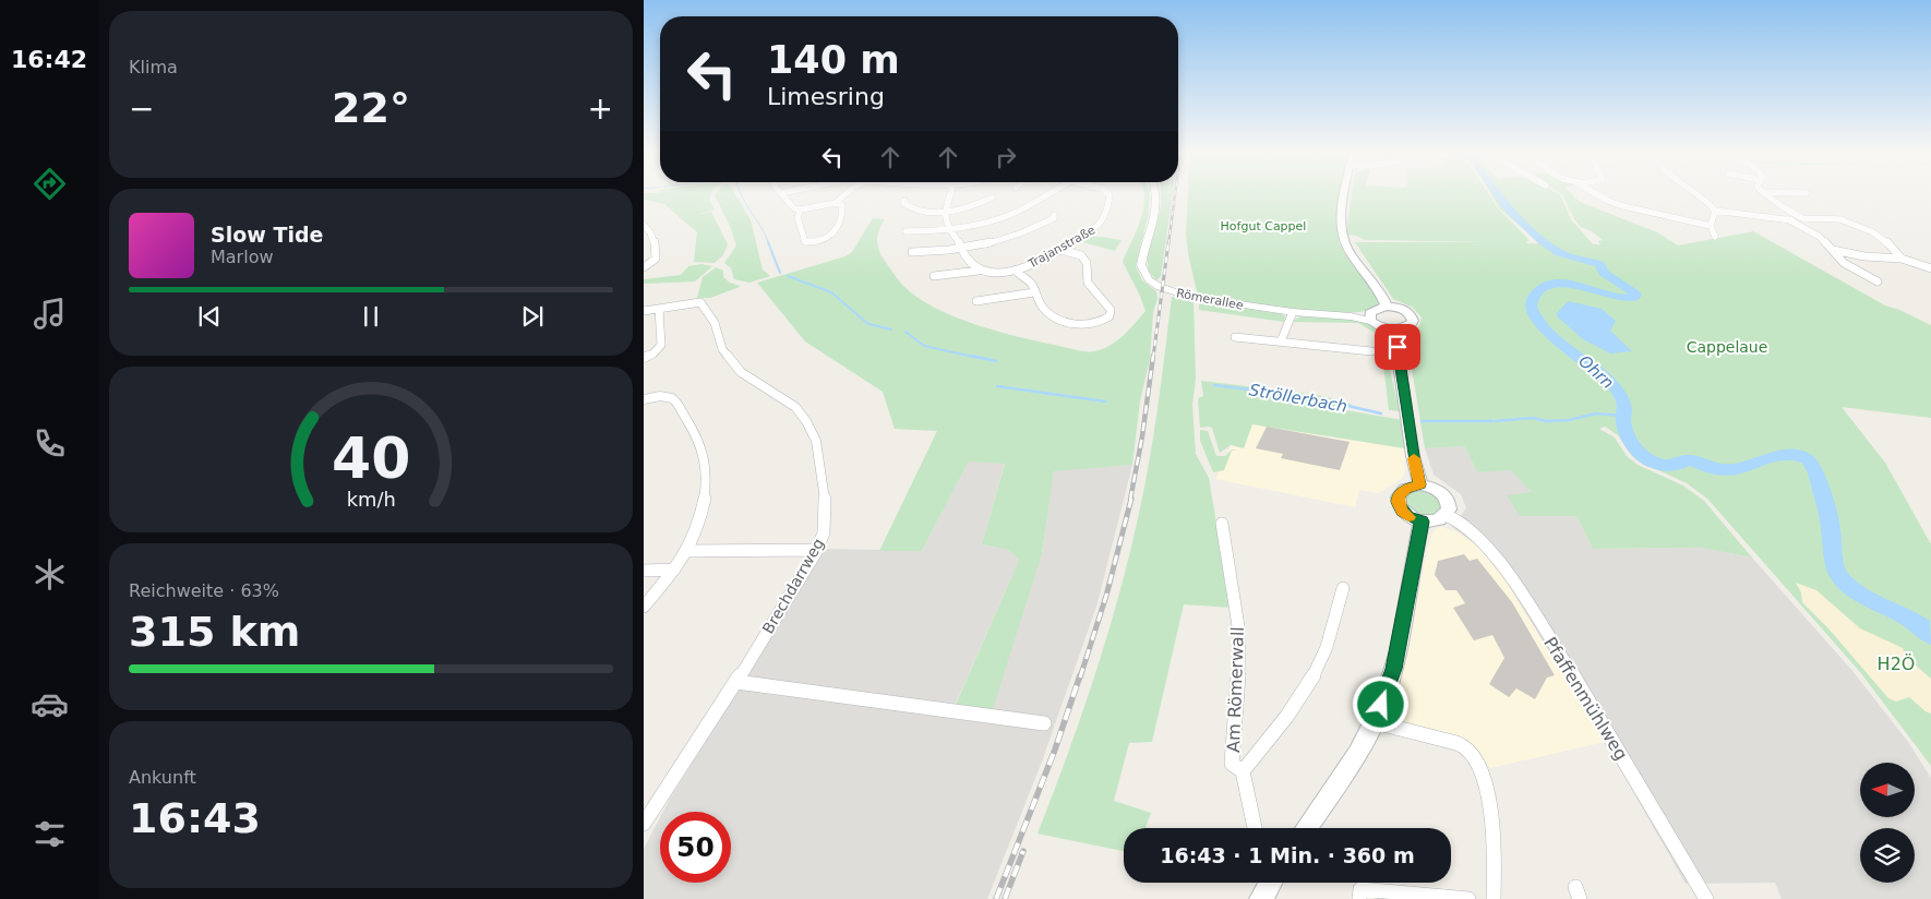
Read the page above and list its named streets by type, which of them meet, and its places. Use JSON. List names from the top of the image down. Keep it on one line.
{"streets":{"street":["Trajanstraße","Römerallee","Brechdarrweg","Am Römerwall","Pfaffenmühlweg"]},"water":["Ohrn","Ströllerbach"],"parks":["Hofgut Cappel","Cappelaue","H2Ö"],"north":"left","page":{"tabs":"16:42","tile":["Klima",["Reichweite · 63%","315 km"],["Ankunft","16:43"]],"turn":["140 m","Limesring"],"heat":["−","22°","+"],"song":["Slow Tide","Marlow"],"limit":"50","trip":"16:43 · 1 Min. · 360 m","gauge":["40","km/h"]}}
